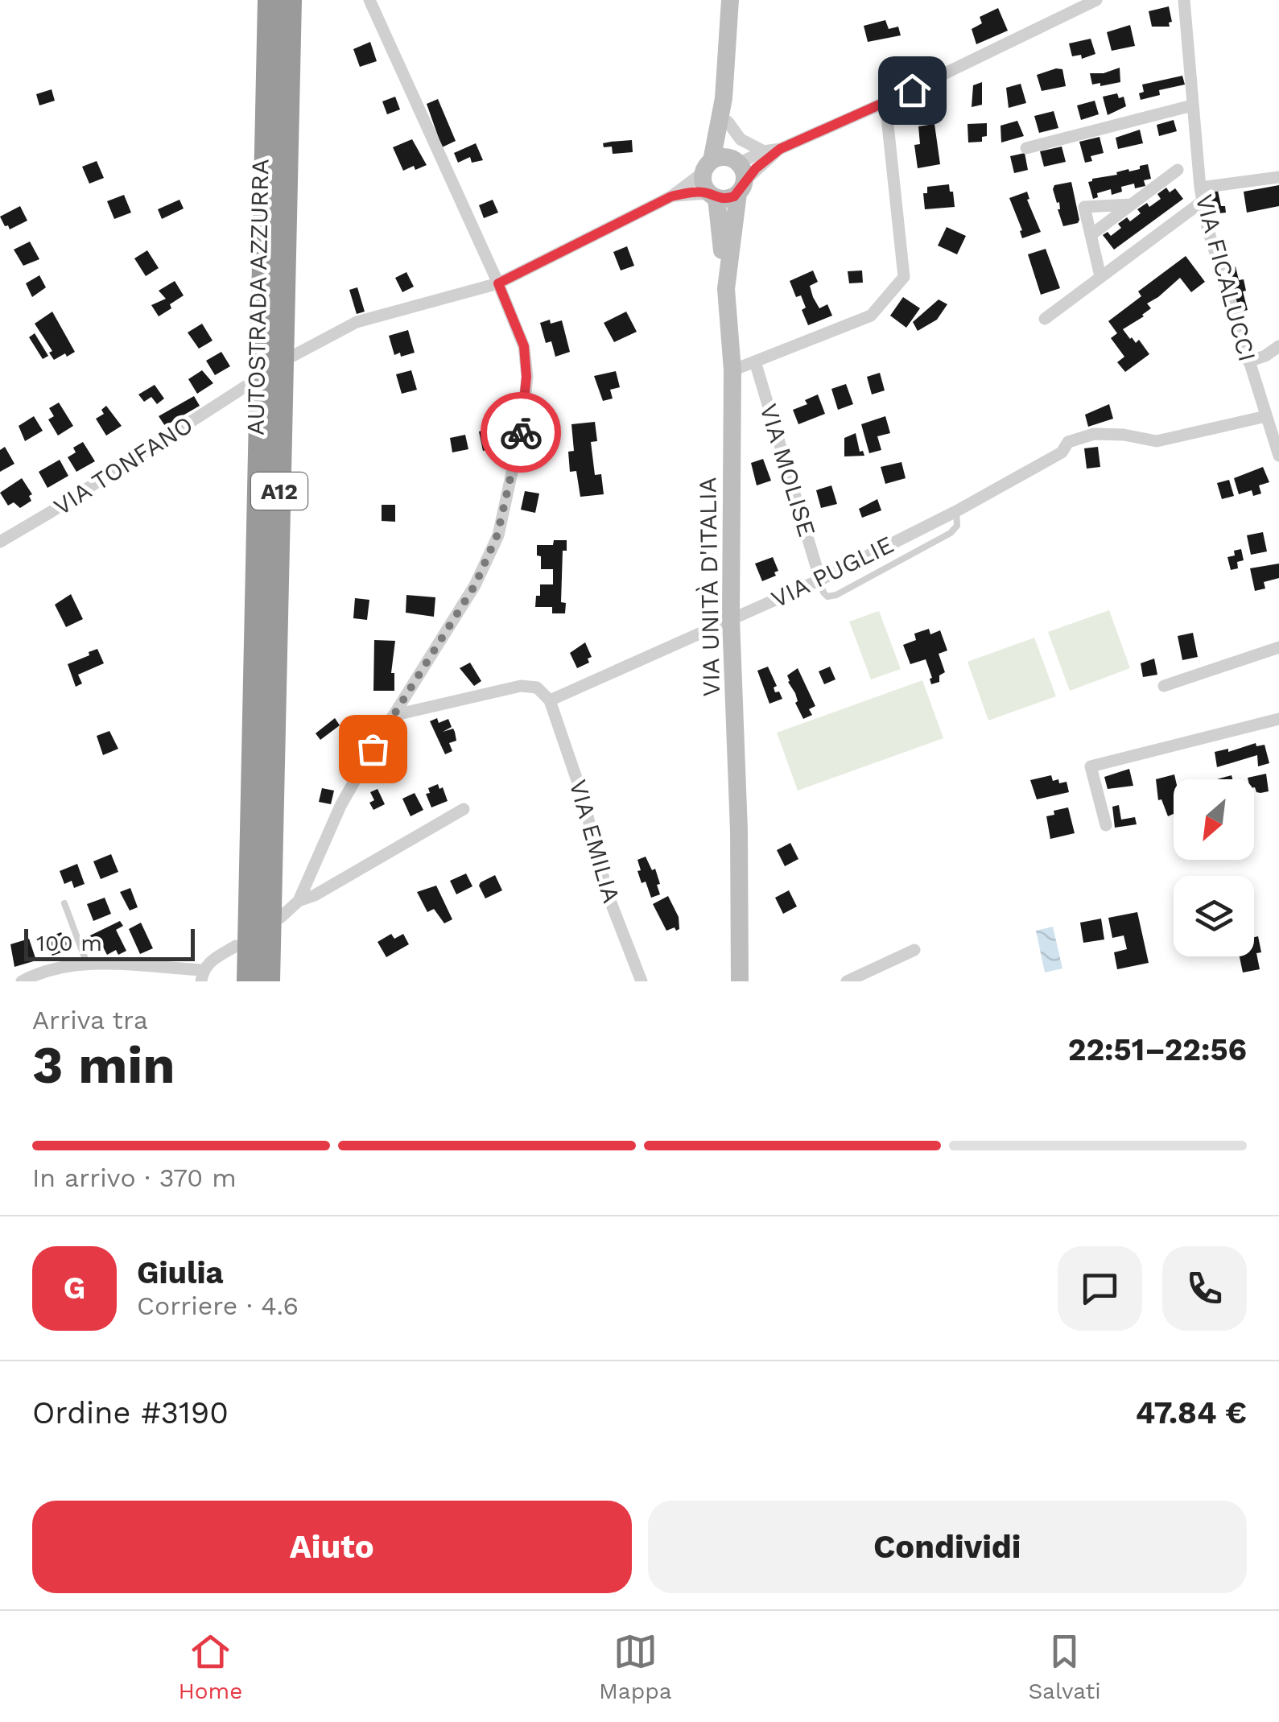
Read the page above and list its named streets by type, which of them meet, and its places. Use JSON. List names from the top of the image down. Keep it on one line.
{"streets":{"highway":["AUTOSTRADA AZZURRA","A12"],"main road":["VIA UNITÀ D'ITALIA"],"street":["VIA FICALUCCI","VIA TONFANO","VIA MOLISE","VIA PUGLIE","VIA EMILIA"]},"crossings":[["VIA FICALUCCI","VIA PUGLIE"],["VIA MOLISE","VIA PUGLIE"],["VIA PUGLIE","VIA UNITÀ D'ITALIA"],["VIA PUGLIE","VIA EMILIA"]],"scale_bar":"100 m","north":"bottom left","page":{"scale":"100 m","heading":["3 min","Arriva tra","22:51–22:56"],"panel":["Giulia","Corriere · 4.6","Ordine #3190","47.84 €"],"bar":"In arrivo · 370 m","round":"G","buttons":["Aiuto","Condividi"],"tabs":["Home","Mappa","Salvati"]}}
